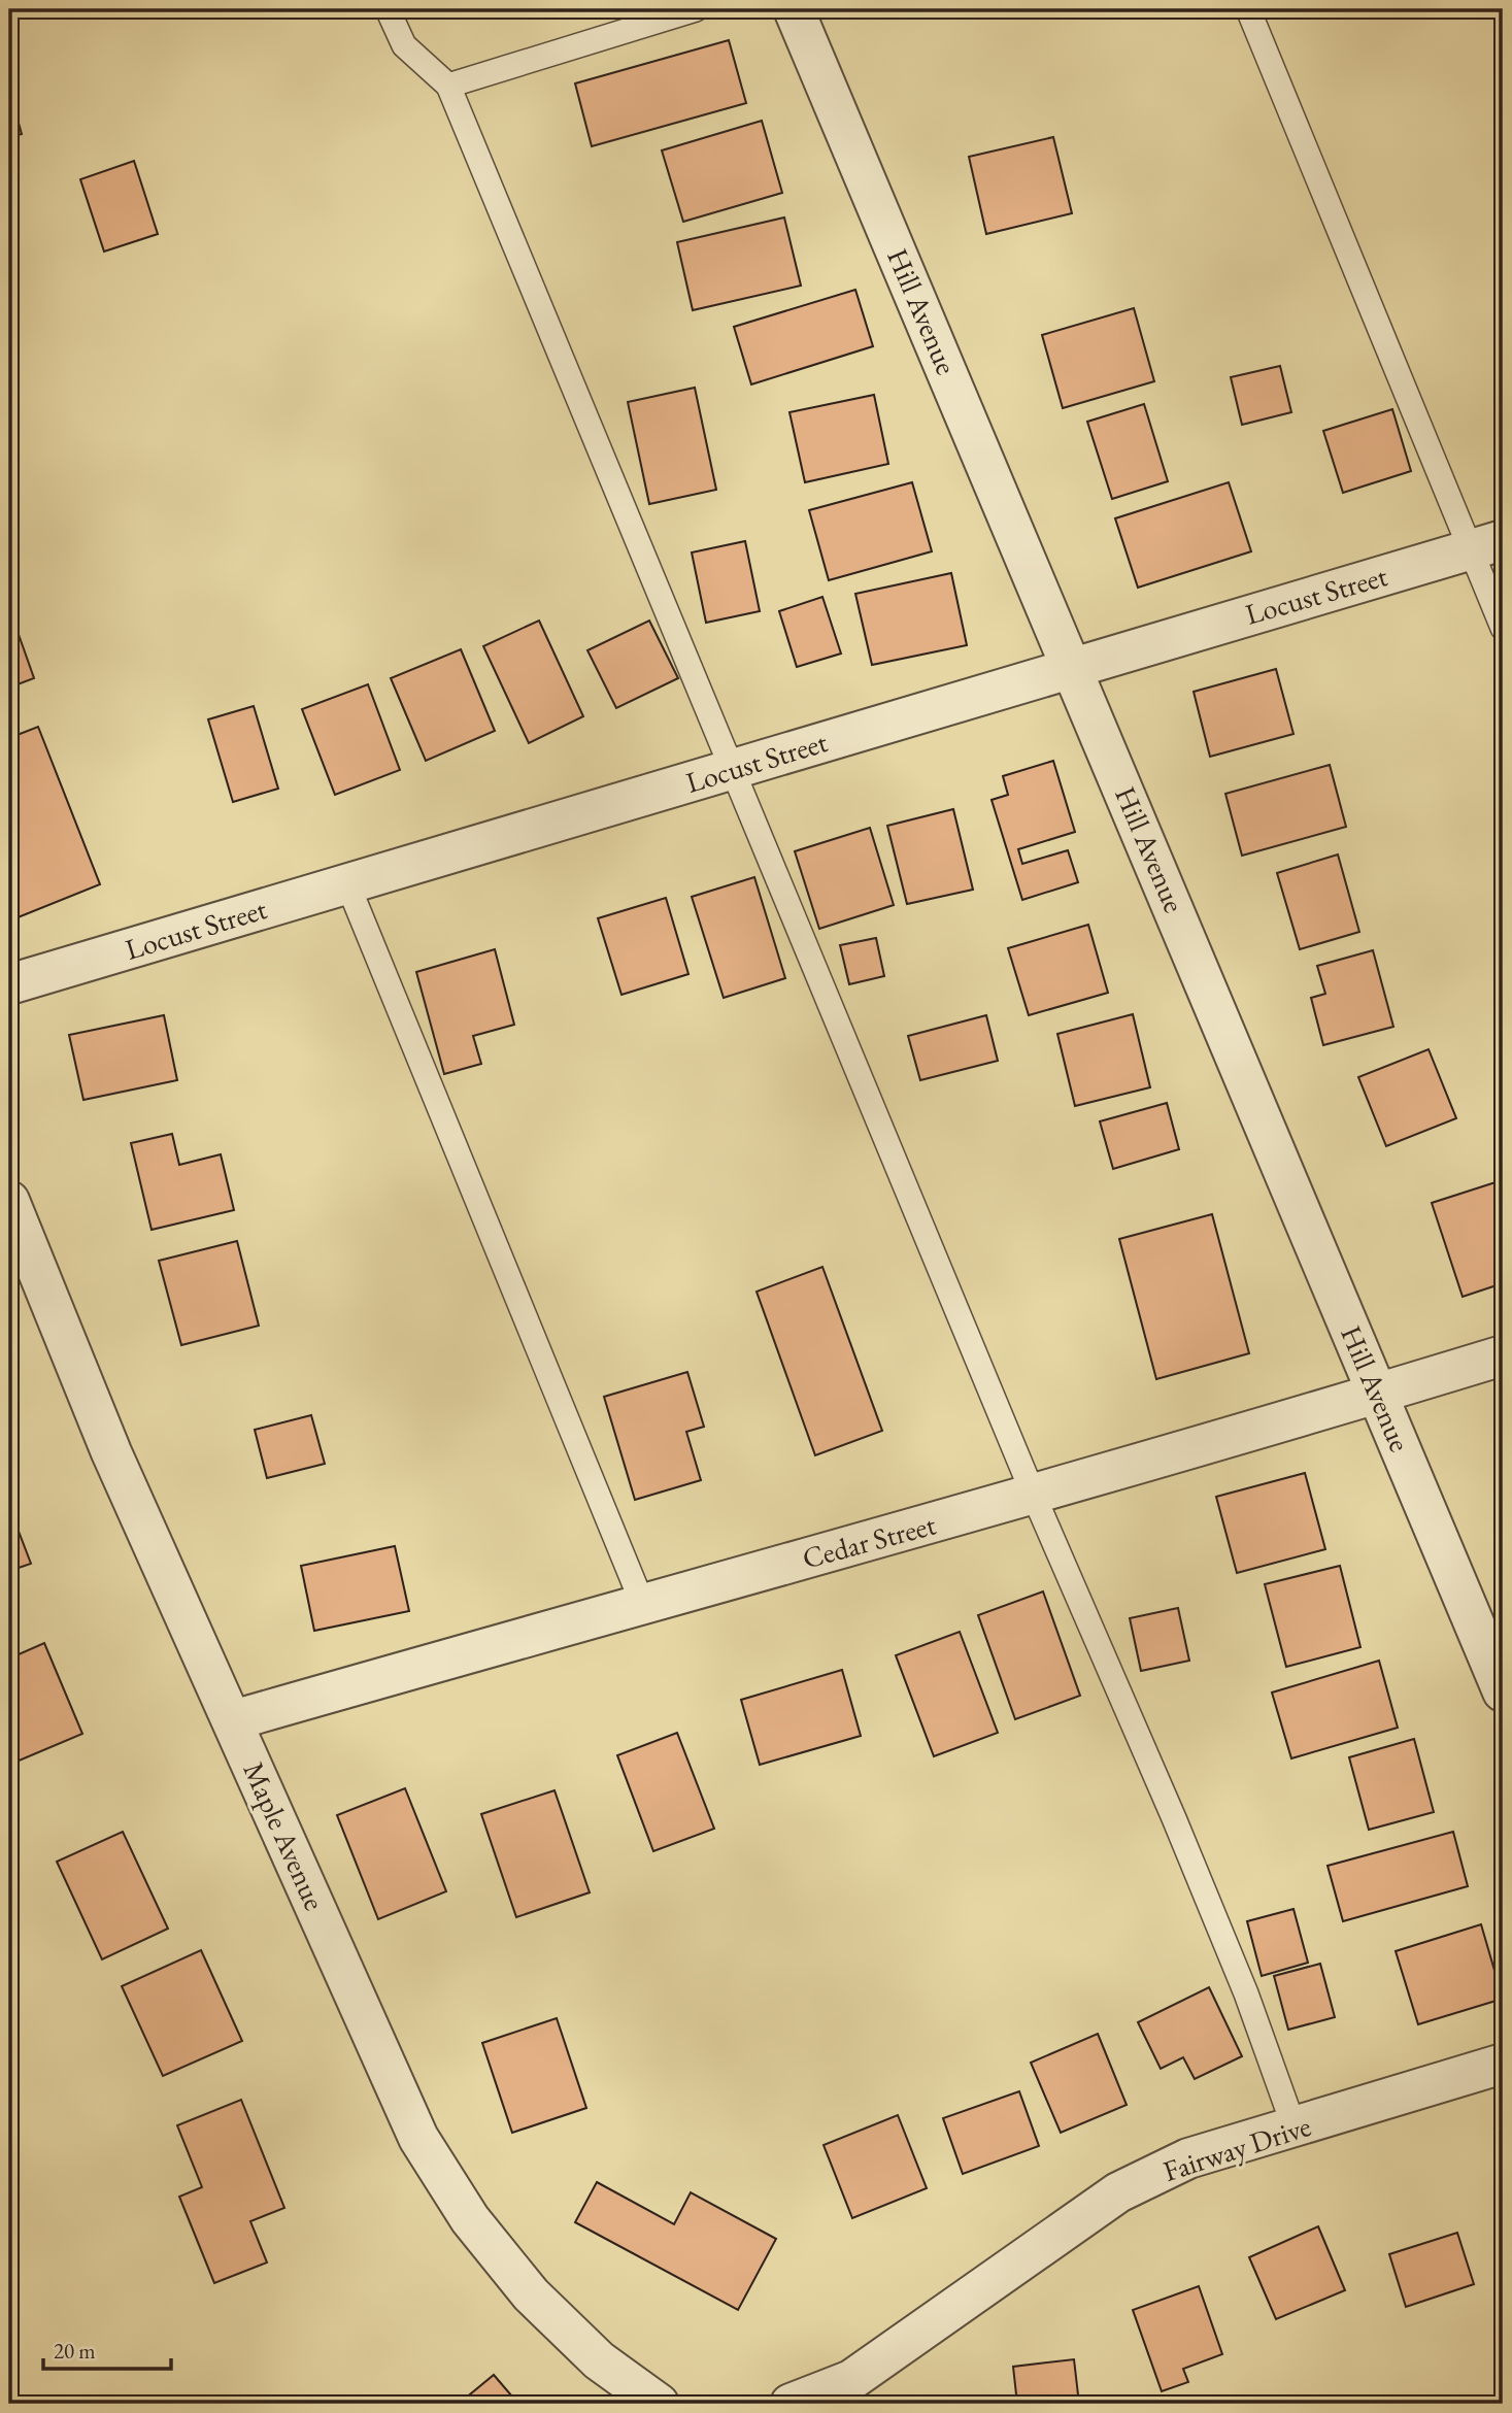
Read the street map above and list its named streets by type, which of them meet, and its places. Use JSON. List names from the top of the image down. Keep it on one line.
{"streets":{"street":["Hill Avenue","Locust Street","Cedar Street","Maple Avenue","Fairway Drive"]},"crossings":[["Hill Avenue","Locust Street"],["Hill Avenue","Cedar Street"],["Cedar Street","Maple Avenue"]],"scale_bar":"20 m"}
